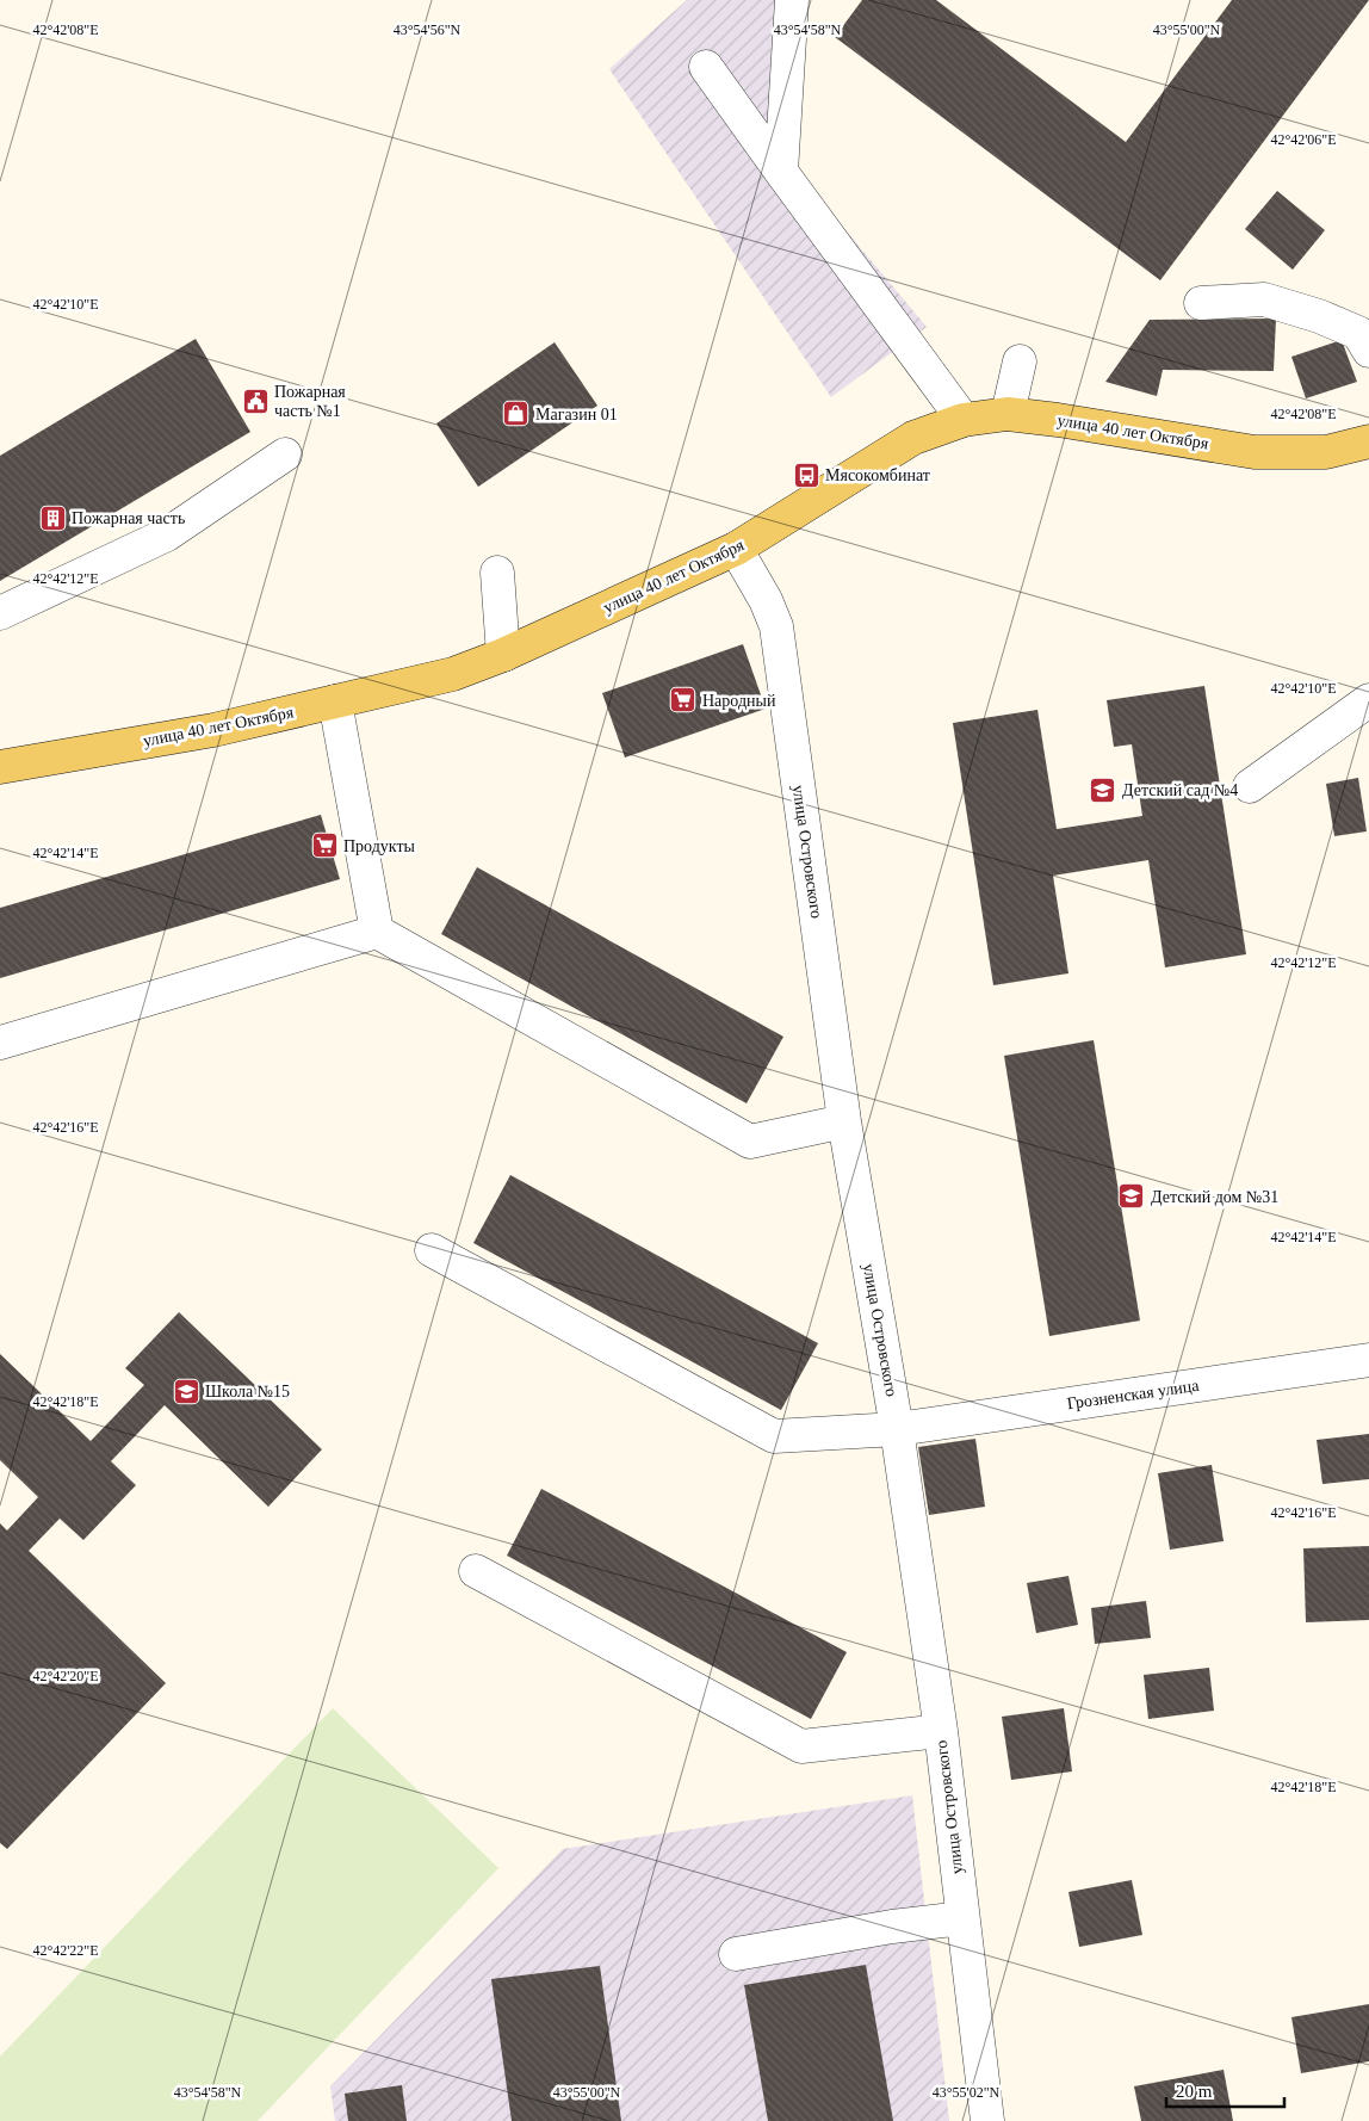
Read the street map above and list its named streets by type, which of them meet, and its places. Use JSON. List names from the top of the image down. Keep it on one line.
{"streets":{"main road":["улица 40 лет Октября"],"street":["улица Островского","Грозненская улица"]},"crossings":[["улица 40 лет Октября","улица Островского"],["улица Островского","Грозненская улица"]],"places":{"public building":["Пожарная часть №1"],"shop":["Магазин 01"],"bus stop":["Мясокомбинат"],"building":["Пожарная часть"],"supermarket":["Народный","Продукты"],"school or university":["Детский сад №4","Детский дом №31","Школа №15"]},"scale_bar":"20 m","coordinates":["43°54'56\"N","43°54'58\"N","43°55'00\"N","42°42'08\"E","42°42'06\"E","42°42'10\"E","42°42'12\"E","42°42'14\"E","42°42'16\"E","42°42'18\"E","42°42'20\"E","42°42'22\"E","43°55'02\"N"]}
